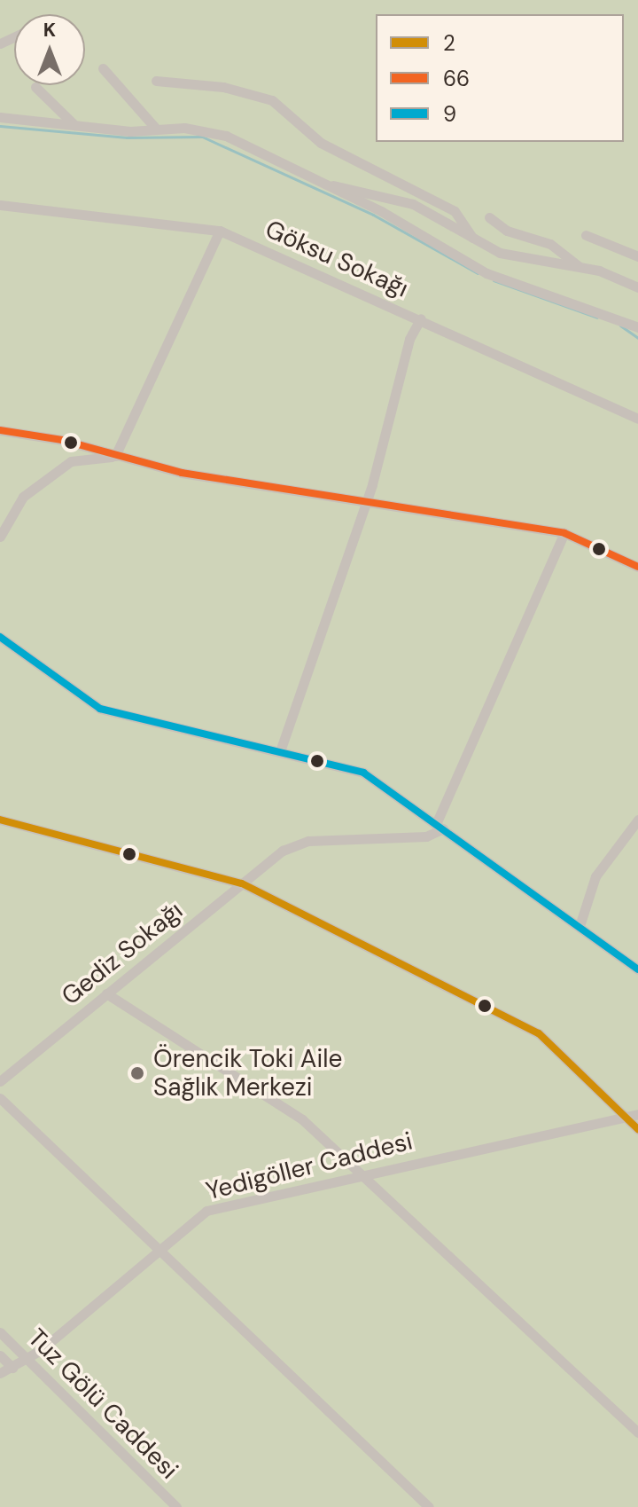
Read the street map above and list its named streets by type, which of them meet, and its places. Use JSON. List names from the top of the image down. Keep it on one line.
{"streets":{"street":["Göksu Sokağı","Gediz Sokağı","Yedigöller Caddesi","Tuz Gölü Caddesi"]},"crossings":[["Yedigöller Caddesi","Tuz Gölü Caddesi"]],"places":["Örencik Toki Aile Sağlık Merkezi"],"lines":["transit line 66","transit line 9","transit line 2"],"legend":["2","66","9"],"north":"top"}
